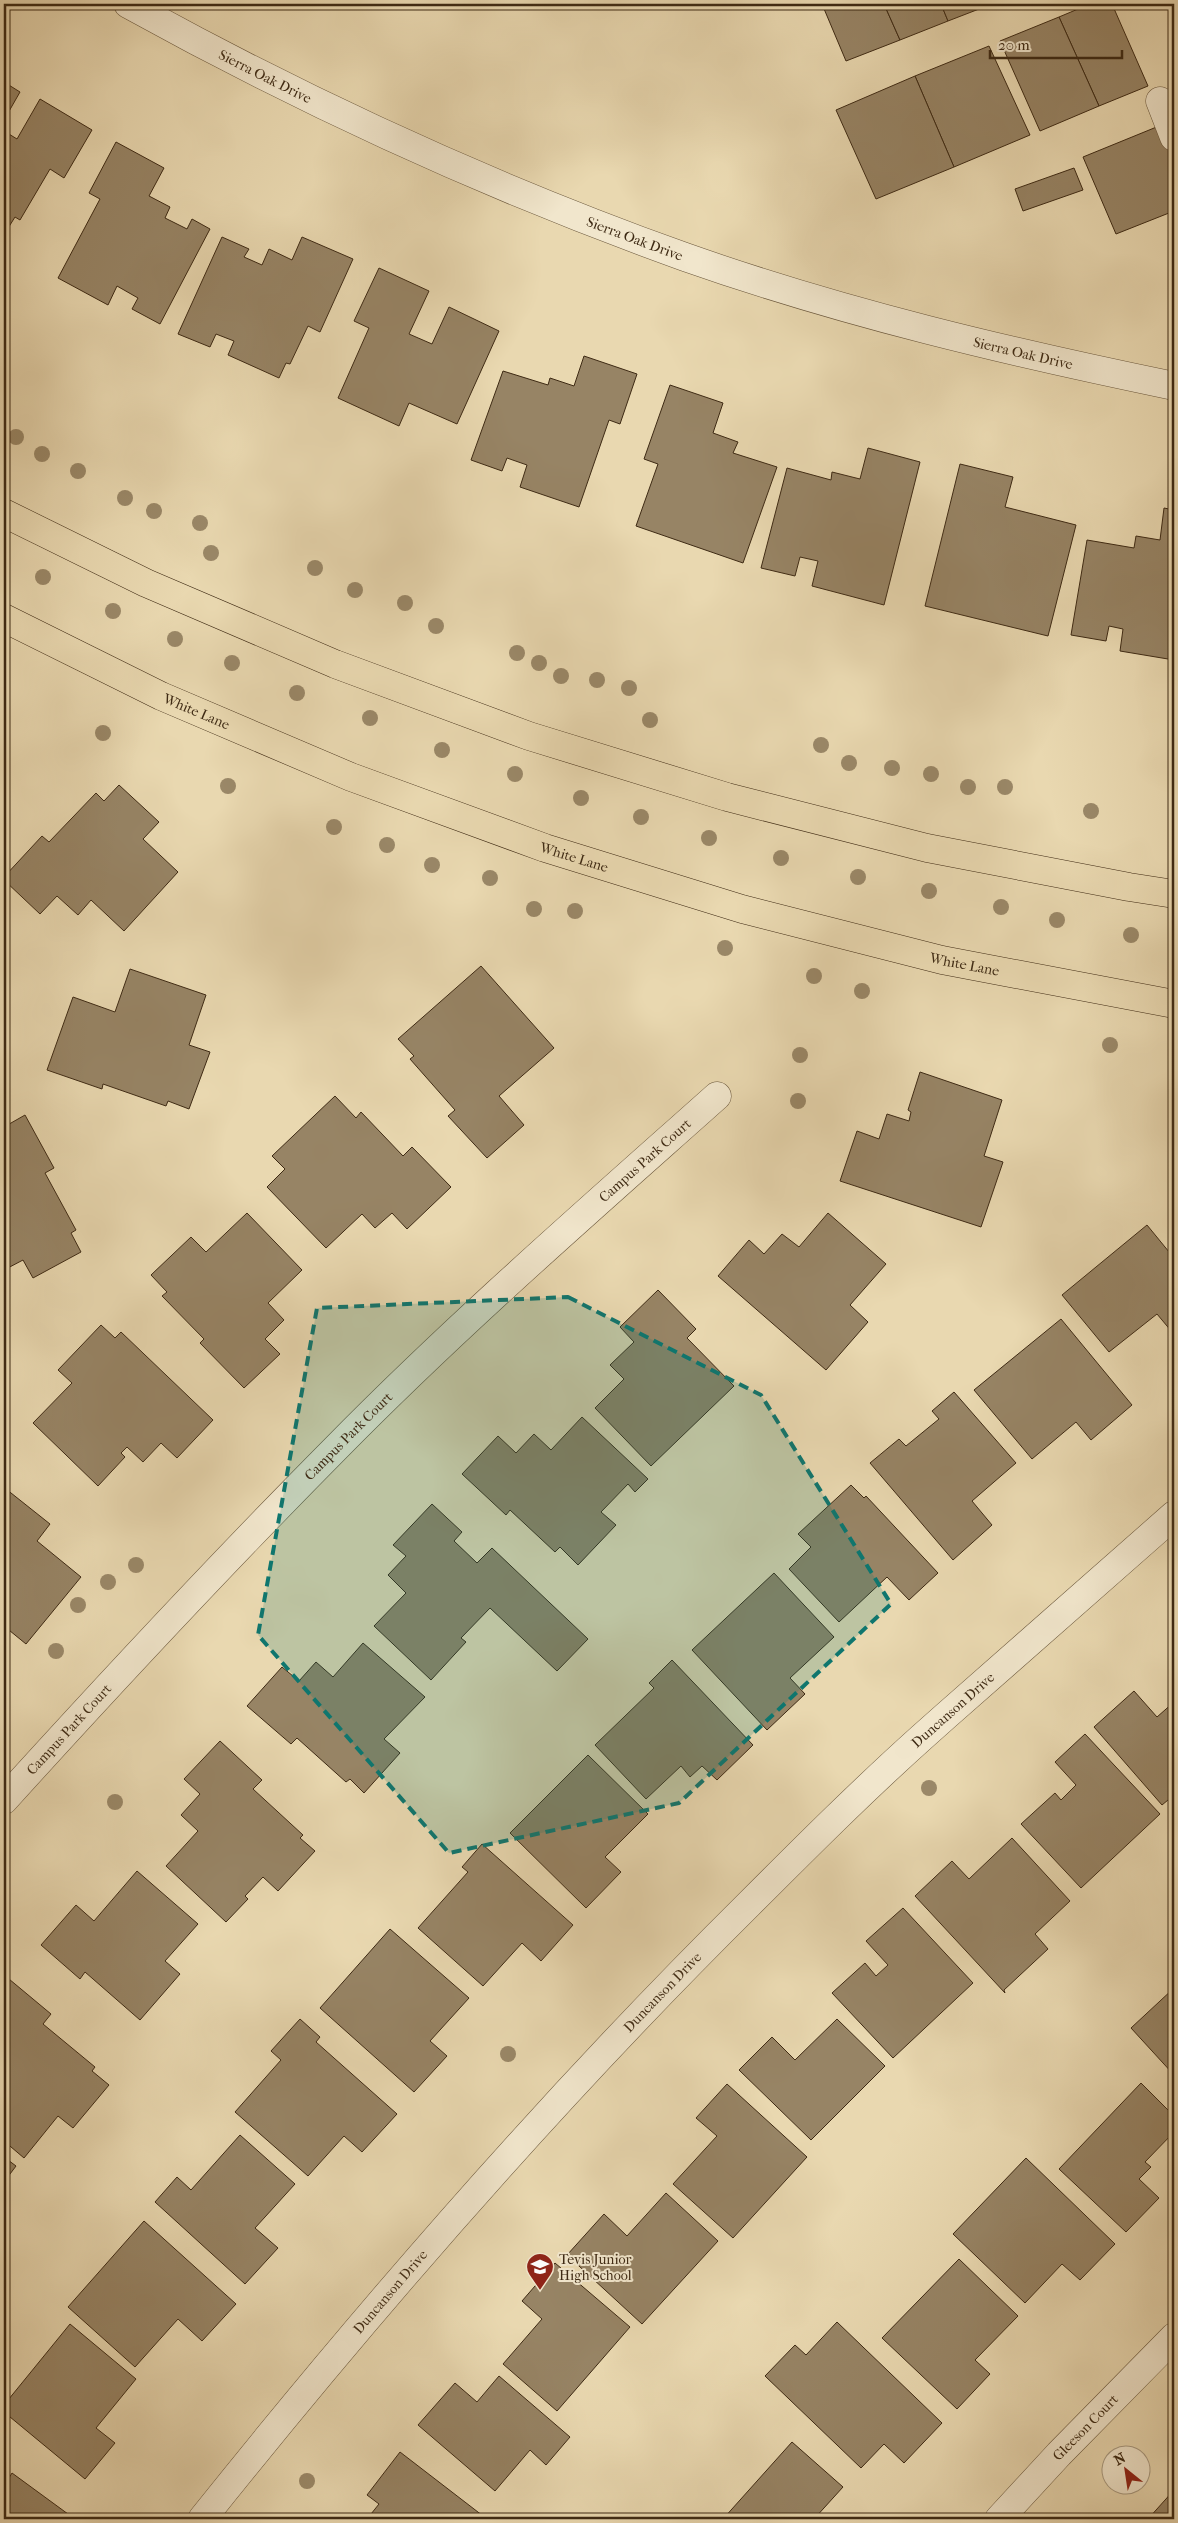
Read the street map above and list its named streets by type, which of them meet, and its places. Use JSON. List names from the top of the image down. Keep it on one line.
{"streets":{"main road":["White Lane"],"street":["Sierra Oak Drive","Campus Park Court","Duncanson Drive","Gleeson Court"]},"places":{"school or university":["Tevis Junior High School"]},"scale_bar":"20 m","north":"top left"}
